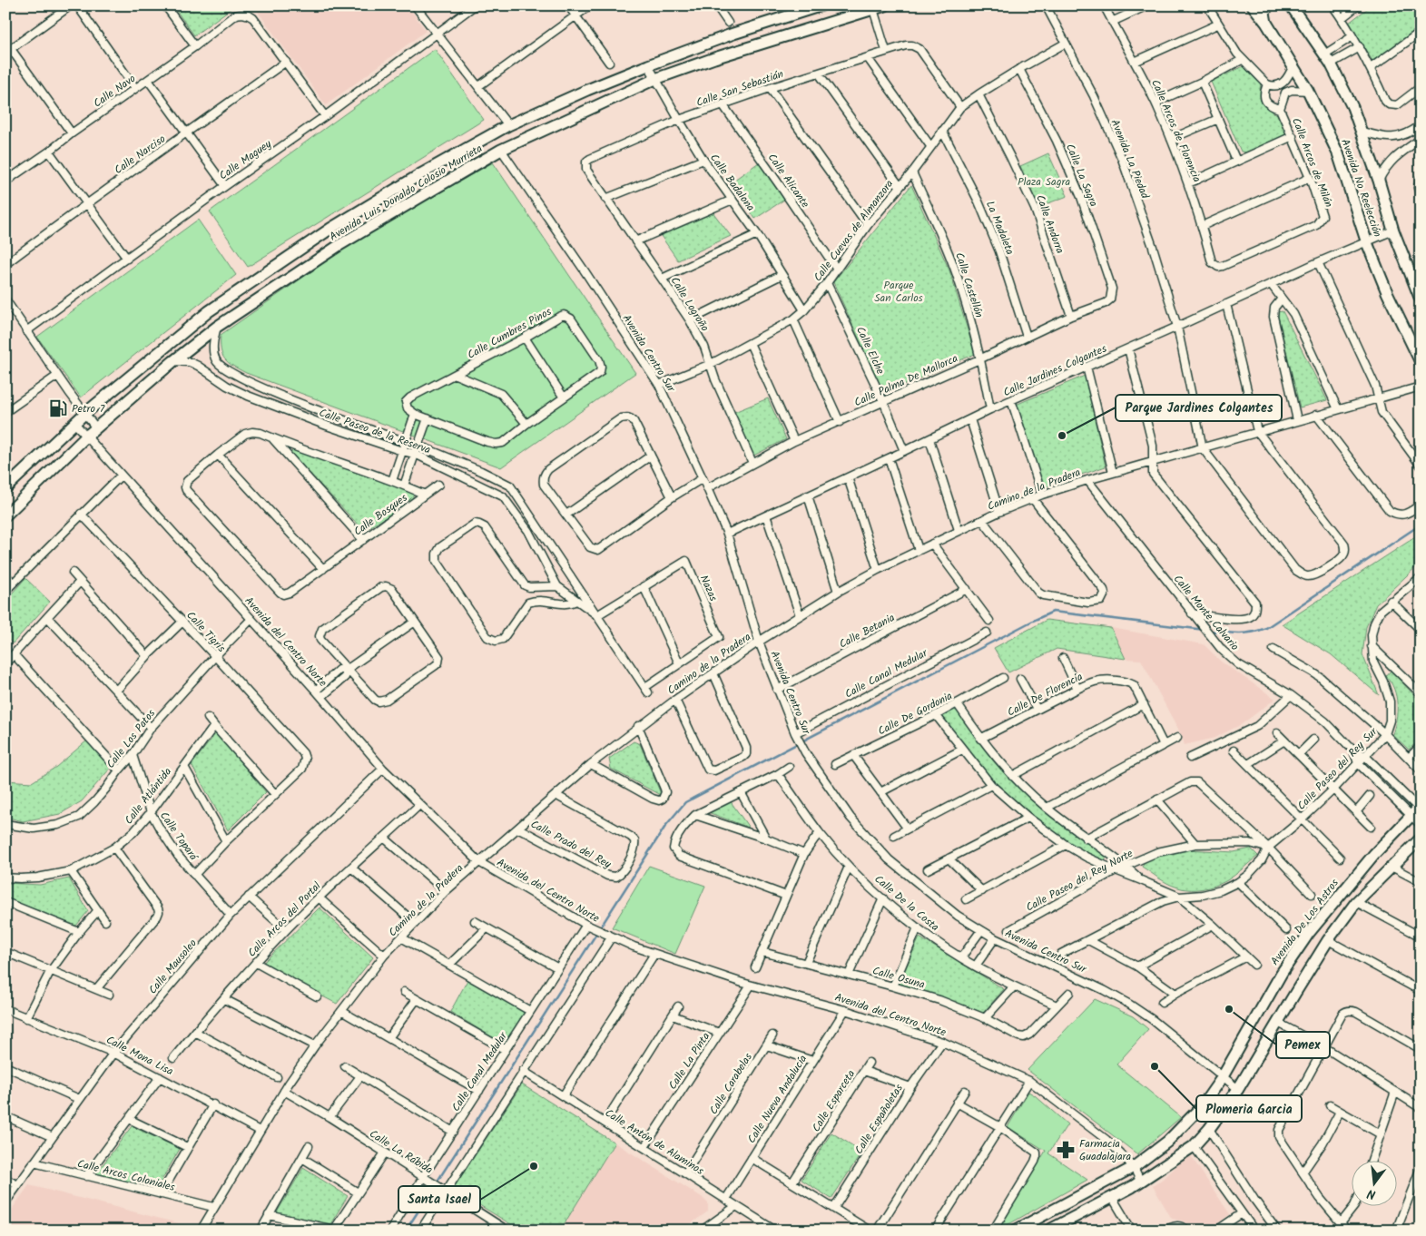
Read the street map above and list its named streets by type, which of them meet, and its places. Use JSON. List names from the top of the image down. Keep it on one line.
{"streets":{"main road":["Avenida No Reelección","Avenida Luis Donaldo Colosio Murrieta","Avenida De Los Astros"],"street":["Calle San Sebastián","Calle Navo","Calle Arcos de Florencia","Calle Narciso","Avenida La Piedad","Calle Maguey","Calle Arcos de Milán","Calle La Sagra","Calle Alicante","Calle Badalona","Calle Andorra","La Madaleta","Calle Cuevas de Almanzora","Calle Castellón","Calle Logroño","Calle Cumbres Pinos","Calle Elche","Avenida Centro Sur","Calle Jardines Colgantes","Calle Palma De Mallorca","Calle Paseo de la Reserva","Camino de la Pradera","Calle Bosques","Nazas","Calle Monte Calvario","Calle Betania","Calle Tigris","Avenida del Centro Norte","Calle Canal Medular","Calle De Florencia","Calle De Gordonia","Calle Los Patos","Calle Paseo del Rey Sur","Calle Atlántida","Calle Topará","Calle Prado del Rey","Calle Paseo del Rey Norte","Calle De la Costa","Calle Arcos del Portal","Calle Mausoleo","Calle Osuna","Calle Mona Lisa","Calle La Pinta","Calle Carabelas","Calle Nueva Andalucía","Calle Esparceta","Calle Españoletas","Calle Antón de Alaminos","Calle La Rábida","Calle Arcos Coloniales"]},"crossings":[["Calle San Sebastián","Calle Alicante"],["Calle San Sebastián","Calle Badalona"],["Calle San Sebastián","Calle Cuevas de Almanzora"],["Calle San Sebastián","Calle Logroño"],["Calle Navo","Calle Narciso"],["Calle Arcos de Florencia","Calle Arcos de Milán"],["Avenida La Piedad","Calle Cuevas de Almanzora"],["Avenida La Piedad","Calle Jardines Colgantes"],["Avenida La Piedad","Camino de la Pradera"],["Calle La Sagra","Calle Cuevas de Almanzora"],["Calle La Sagra","Calle Palma De Mallorca"],["Calle Alicante","Calle Cuevas de Almanzora"],["Calle Badalona","Avenida Luis Donaldo Colosio Murrieta"],["Calle Badalona","Calle Cuevas de Almanzora"],["Avenida No Reelección","Calle Jardines Colgantes"],["Avenida Luis Donaldo Colosio Murrieta","Avenida Centro Sur"],["Avenida Luis Donaldo Colosio Murrieta","Calle Paseo de la Reserva"],["Avenida Luis Donaldo Colosio Murrieta","Avenida del Centro Norte"],["Calle Andorra","Calle Cuevas de Almanzora"],["Calle Andorra","Calle Palma De Mallorca"],["La Madaleta","Calle Cuevas de Almanzora"],["La Madaleta","Calle Palma De Mallorca"],["Calle Cuevas de Almanzora","Calle Castellón"],["Calle Cuevas de Almanzora","Calle Logroño"],["Calle Cuevas de Almanzora","Calle Elche"],["Calle Cuevas de Almanzora","Avenida Centro Sur"],["Calle Castellón","Calle Jardines Colgantes"],["Calle Castellón","Calle Palma De Mallorca"],["Calle Logroño","Calle Palma De Mallorca"],["Calle Elche","Calle Jardines Colgantes"],["Calle Elche","Calle Palma De Mallorca"],["Avenida Centro Sur","Calle Jardines Colgantes"],["Avenida Centro Sur","Calle Palma De Mallorca"],["Avenida Centro Sur","Camino de la Pradera"],["Avenida Centro Sur","Calle Betania"],["Avenida Centro Sur","Calle Canal Medular"],["Avenida Centro Sur","Avenida De Los Astros"],["Calle Paseo de la Reserva","Nazas"],["Camino de la Pradera","Calle Monte Calvario"],["Camino de la Pradera","Avenida del Centro Norte"],["Camino de la Pradera","Calle Prado del Rey"],["Camino de la Pradera","Calle Mona Lisa"],["Camino de la Pradera","Calle La Rábida"],["Camino de la Pradera","Calle Arcos Coloniales"],["Calle Monte Calvario","Calle Paseo del Rey Sur"],["Calle Monte Calvario","Avenida De Los Astros"],["Calle Tigris","Calle Los Patos"],["Avenida del Centro Norte","Calle Canal Medular"],["Avenida del Centro Norte","Calle Los Patos"],["Avenida del Centro Norte","Calle Arcos del Portal"],["Avenida del Centro Norte","Avenida De Los Astros"],["Avenida del Centro Norte","Calle Mausoleo"],["Avenida del Centro Norte","Calle La Pinta"],["Avenida del Centro Norte","Calle Nueva Andalucía"],["Avenida del Centro Norte","Calle Españoletas"],["Calle Canal Medular","Calle La Rábida"],["Calle Los Patos","Calle Topará"],["Calle Paseo del Rey Sur","Calle Paseo del Rey Norte"],["Calle Atlántida","Calle Topará"],["Calle Topará","Calle Mausoleo"],["Calle De la Costa","Calle Osuna"],["Calle Mausoleo","Calle Mona Lisa"],["Calle Mausoleo","Calle Arcos Coloniales"],["Calle La Pinta","Calle Antón de Alaminos"],["Calle Carabelas","Calle Antón de Alaminos"],["Calle Nueva Andalucía","Calle Antón de Alaminos"],["Calle Esparceta","Calle Españoletas"]],"parks":["Plaza Sagra","Parque San Carlos"],"places":{"fuel station":["Petro 7"],"other":["Parque Jardines Colgantes","Pemex","Plomeria Garcia","Santa Isael"],"pharmacy":["Farmacia Guadalajara"]},"north":"bottom"}
